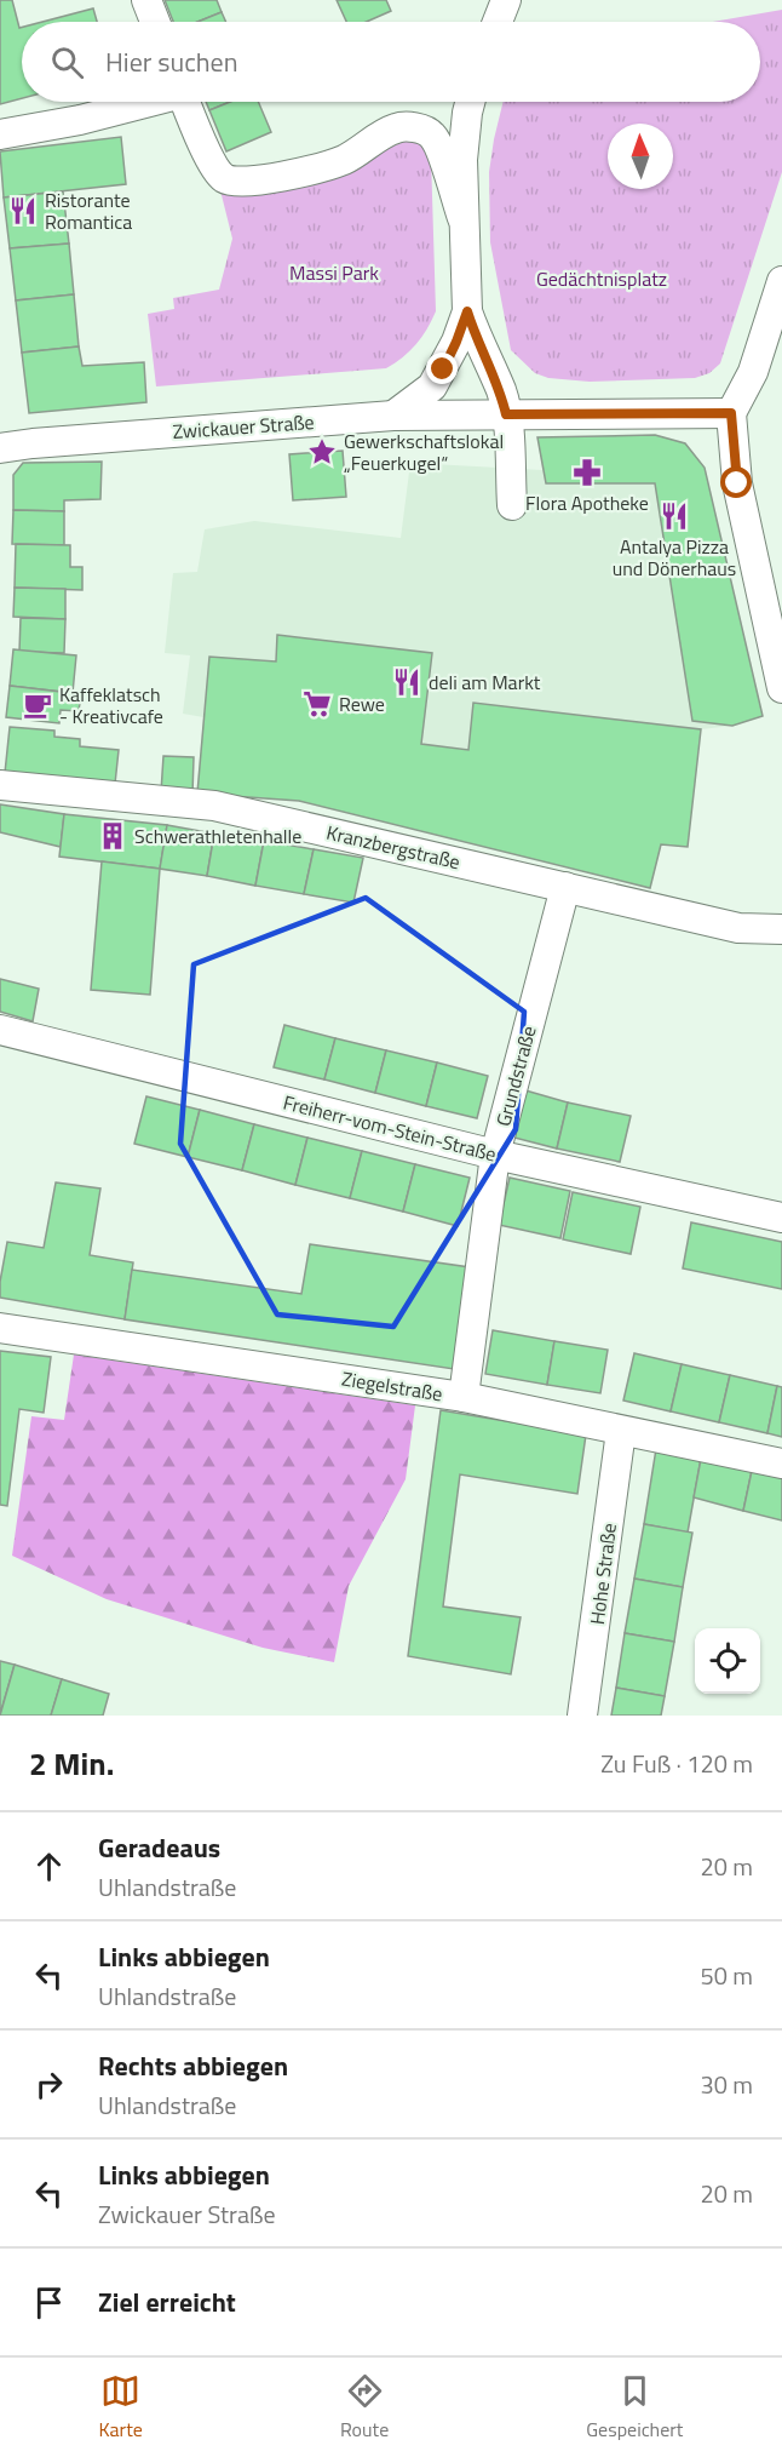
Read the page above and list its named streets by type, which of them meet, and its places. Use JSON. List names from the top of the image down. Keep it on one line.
{"streets":{"street":["Zwickauer Straße","Kranzbergstraße","Grundstraße","Freiherr-vom-Stein-Straße","Ziegelstraße","Hohe Straße"]},"crossings":[["Kranzbergstraße","Grundstraße"],["Grundstraße","Freiherr-vom-Stein-Straße"],["Grundstraße","Ziegelstraße"],["Ziegelstraße","Hohe Straße"]],"parks":["Massi Park","Gedächtnisplatz"],"places":{"restaurant":["Ristorante Romantica","Antalya Pizza und Dönerhaus","deli am Markt"],"place":["Gewerkschaftslokal „Feuerkugel“"],"pharmacy":["Flora Apotheke"],"supermarket":["Rewe"],"cafe":["Kaffeklatsch - Kreativcafe"],"building":["Schwerathletenhalle"]},"north":"top","page":{"search":"Hier suchen","heading":["2 Min.","Zu Fuß · 120 m"],"list":[["Geradeaus","Uhlandstraße","20 m"],["Links abbiegen","Uhlandstraße","50 m"],["Rechts abbiegen","Uhlandstraße","30 m"],["Links abbiegen","Zwickauer Straße","20 m"],"Ziel erreicht"],"nav":["Karte","Route","Gespeichert"]}}
